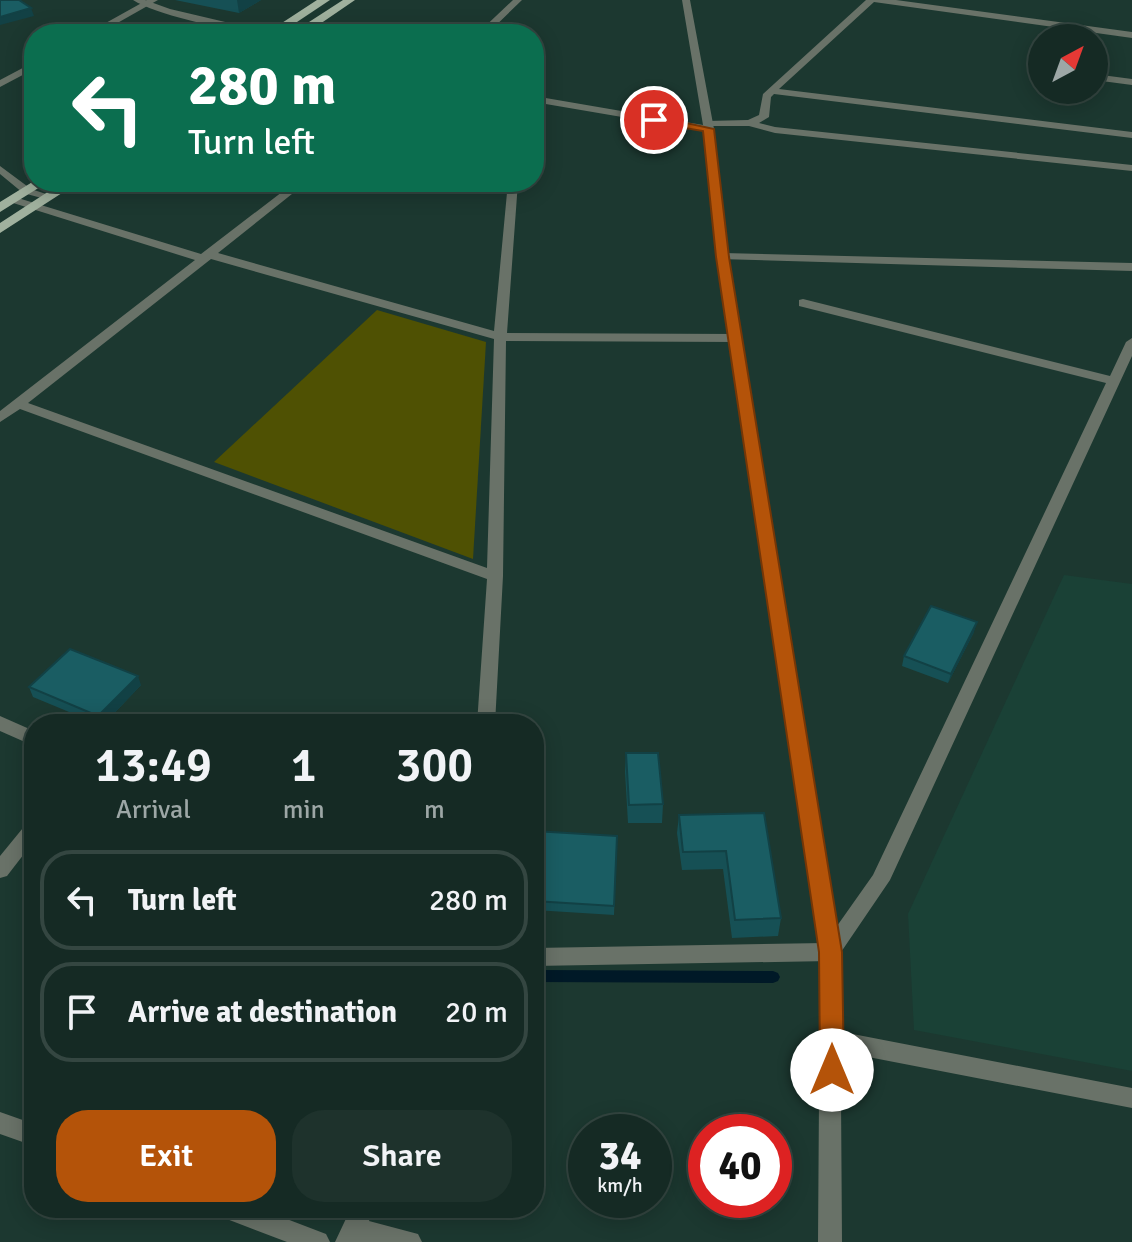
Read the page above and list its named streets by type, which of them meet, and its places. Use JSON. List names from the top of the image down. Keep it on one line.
{"north":"top right","page":{"turn":["280 m","Turn left"],"eta":["13:49","Arrival","1","min","300","m"],"list":[{"name":"Turn left","value":"280 m"},{"name":"Arrive at destination","value":"20 m"}],"buttons":["Exit","Share"],"speed":"34 km/h","limit":"40"}}
